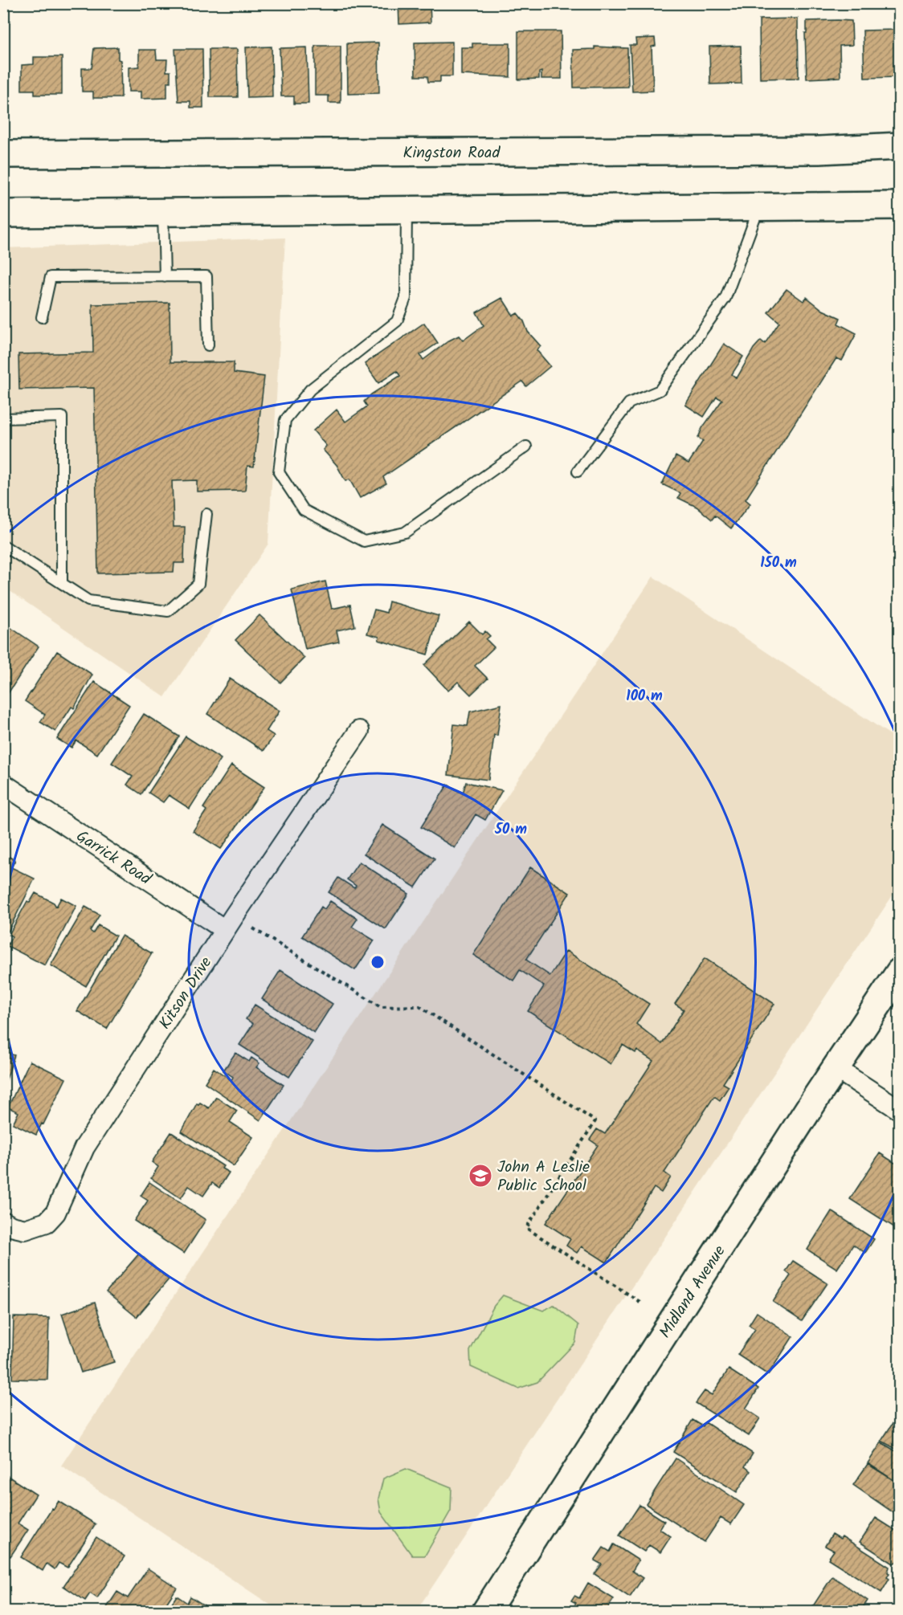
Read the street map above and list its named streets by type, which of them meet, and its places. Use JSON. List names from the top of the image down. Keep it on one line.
{"streets":{"main road":["Kingston Road","Midland Avenue"],"street":["Garrick Road","Kitson Drive"]},"crossings":[["Garrick Road","Kitson Drive"]],"places":{"school or university":["John A Leslie Public School"]},"rings":["150 m","100 m","50 m"]}
